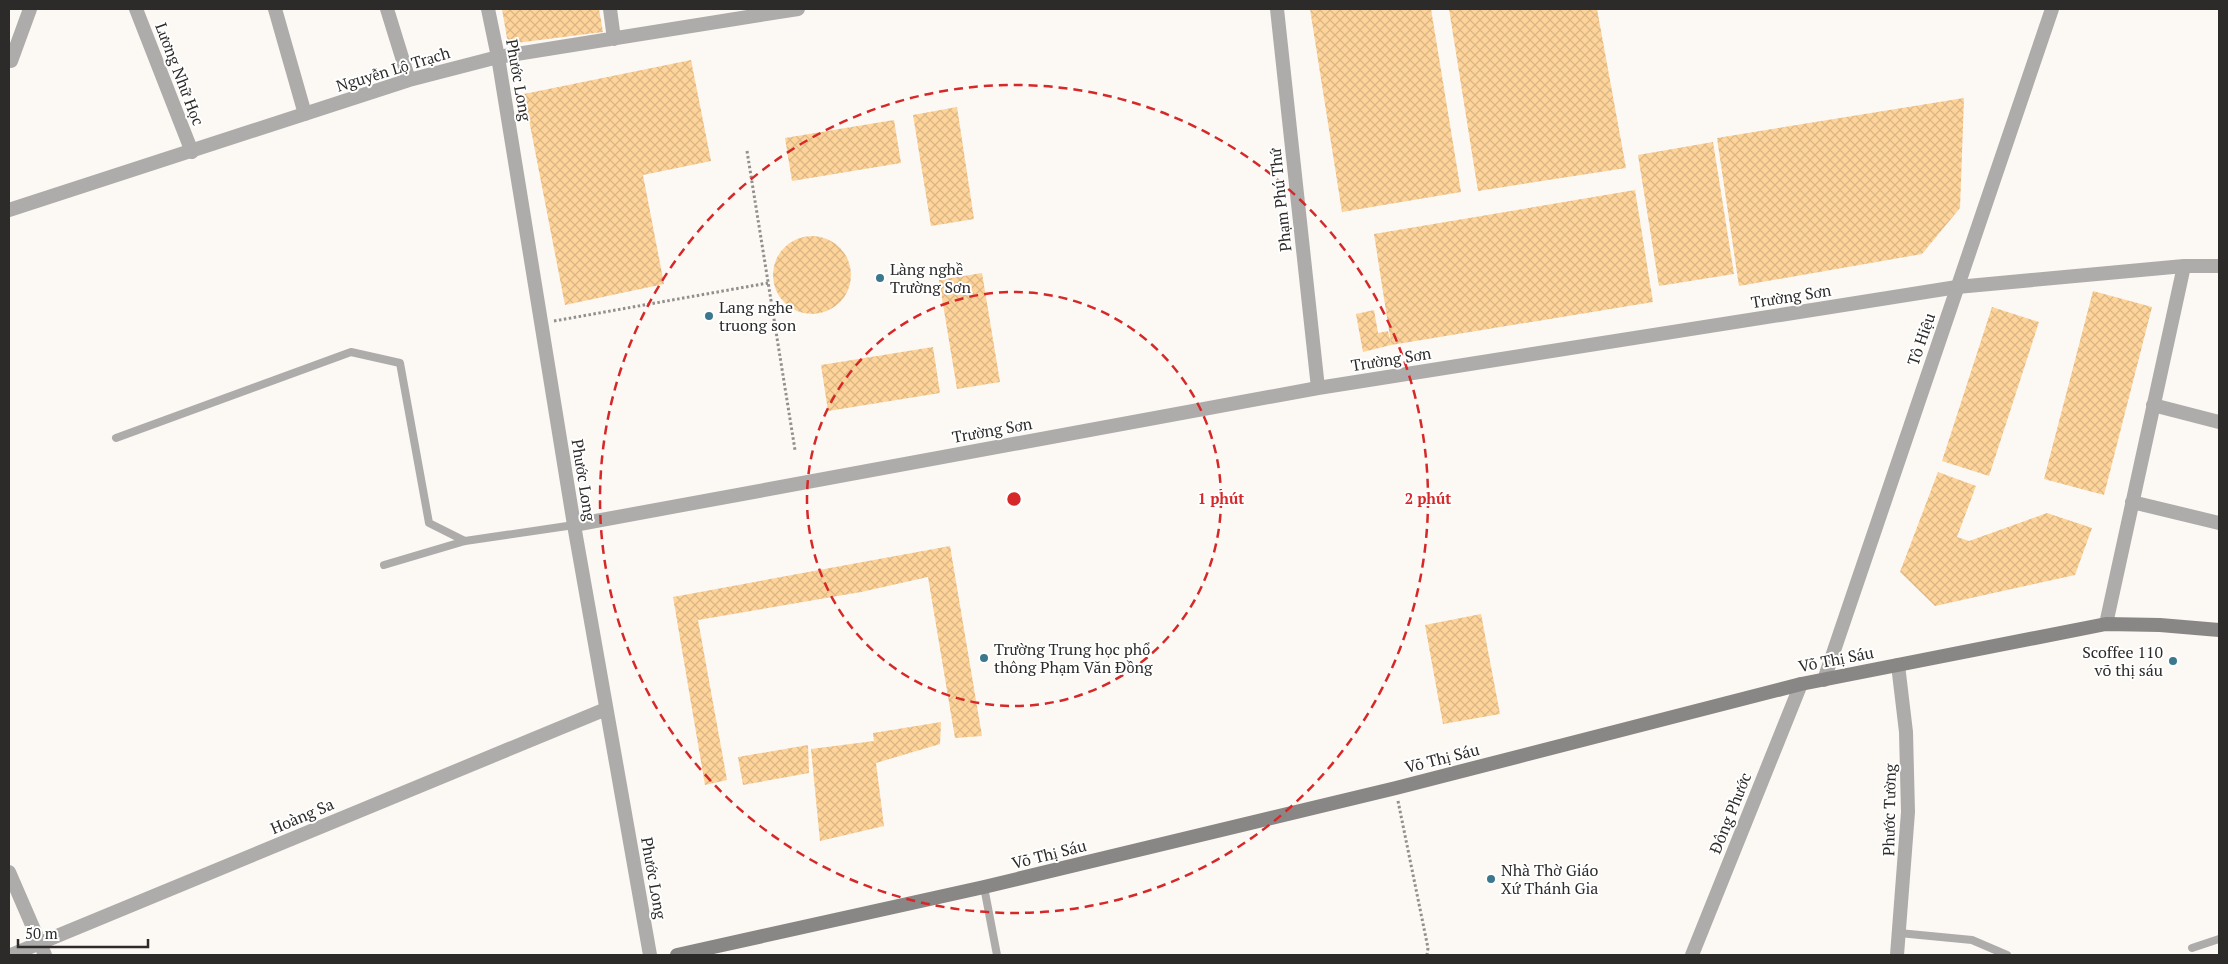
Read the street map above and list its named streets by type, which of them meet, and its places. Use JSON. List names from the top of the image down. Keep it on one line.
{"streets":{"main road":["Võ Thị Sáu"],"street":["Nguyễn Lộ Trạch","Lương Nhữ Học","Phước Long","Phạm Phú Thứ","Trường Sơn","Tô Hiệu","Phước Tường","Đông Phước","Hoàng Sa"]},"crossings":[["Nguyễn Lộ Trạch","Lương Nhữ Học"],["Nguyễn Lộ Trạch","Phước Long"],["Phước Long","Trường Sơn"],["Phước Long","Hoàng Sa"],["Phạm Phú Thứ","Trường Sơn"],["Trường Sơn","Tô Hiệu"],["Tô Hiệu","Võ Thị Sáu"],["Võ Thị Sáu","Phước Tường"],["Võ Thị Sáu","Đông Phước"]],"places":["Làng nghề Trường Sơn","Lang nghe truong son","Trường Trung học phổ thông Phạm Văn Đồng","Scoffee 110 võ thị sáu","Nhà Thờ Giáo Xứ Thánh Gia"],"scale_bar":"50 m","rings":["1 phút","2 phút"]}
